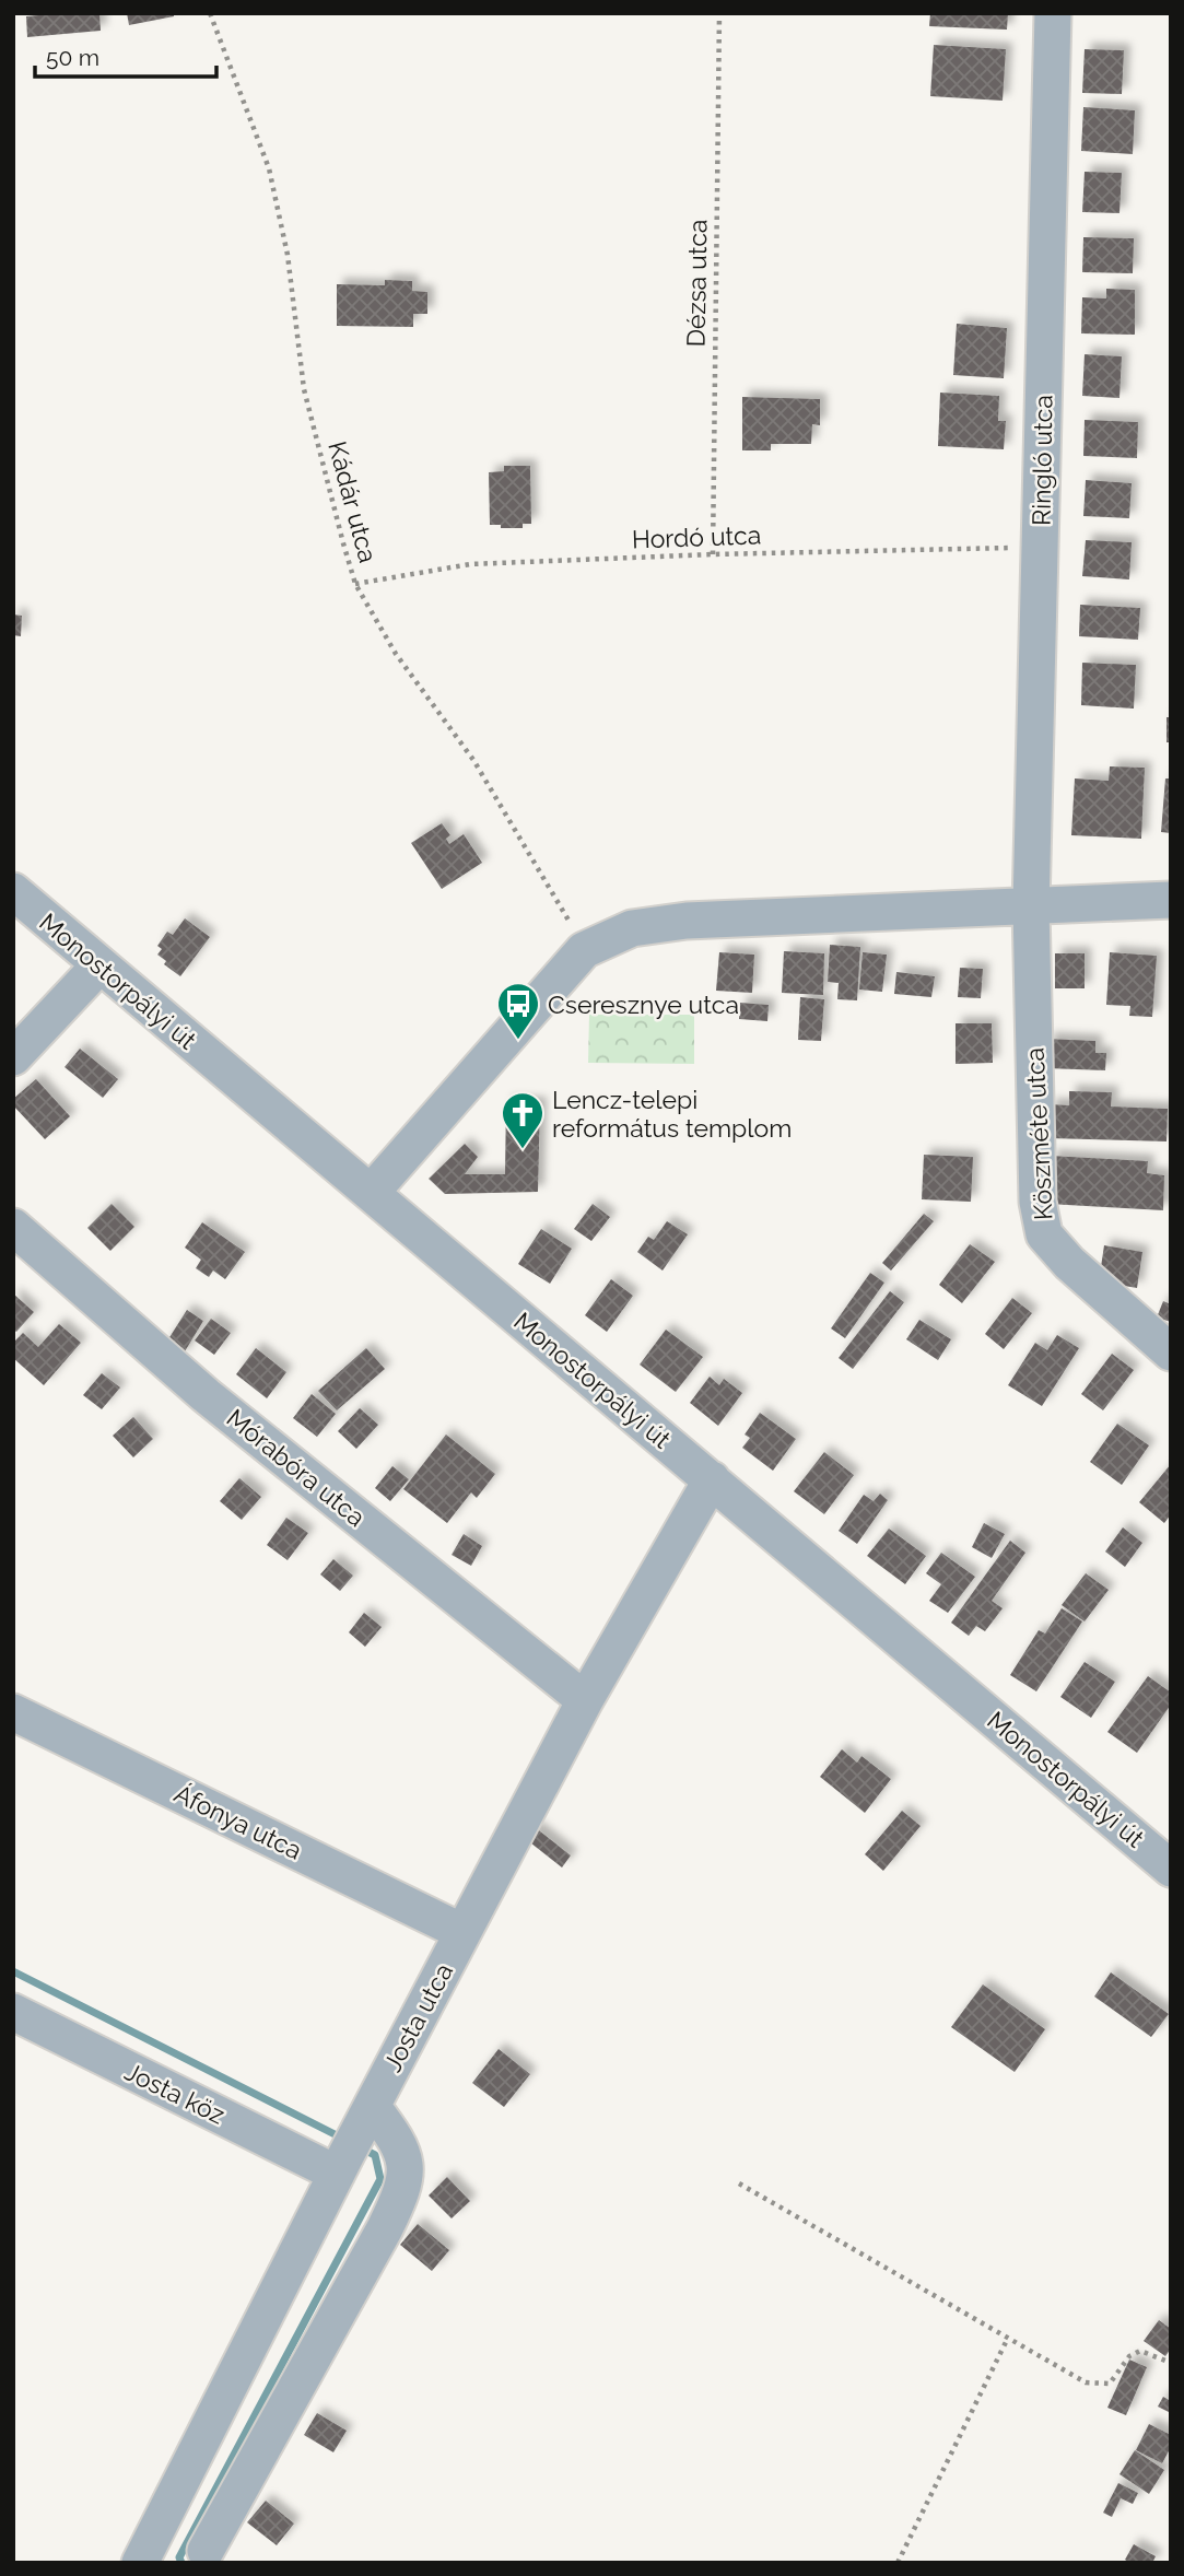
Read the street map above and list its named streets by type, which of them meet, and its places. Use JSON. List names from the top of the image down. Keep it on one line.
{"streets":{"street":["Ringló utca","Monostorpályi út","Köszméte utca","Mórabóra utca","Áfonya utca","Josta utca","Josta köz"],"path":["Dézsa utca","Kádár utca","Hordó utca"]},"crossings":[["Dézsa utca","Hordó utca"],["Ringló utca","Hordó utca"],["Ringló utca","Köszméte utca"],["Kádár utca","Hordó utca"],["Monostorpályi út","Josta utca"],["Mórabóra utca","Josta utca"],["Áfonya utca","Josta utca"],["Josta utca","Josta köz"]],"places":{"bus stop":["Cseresznye utca"],"church":["Lencz-telepi református templom"]},"scale_bar":"50 m"}
